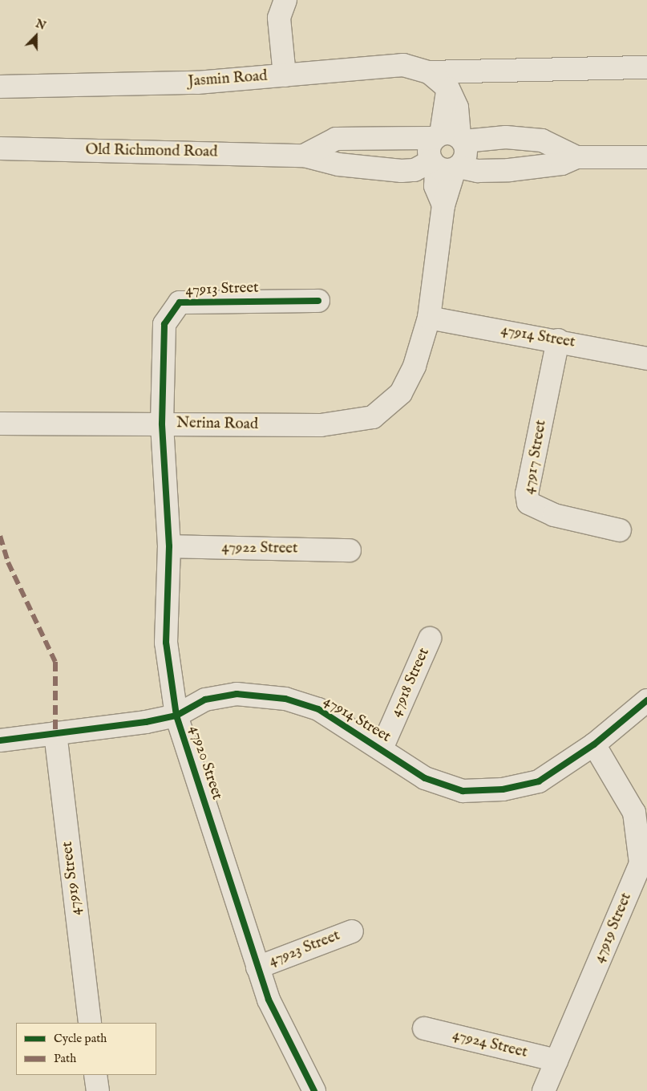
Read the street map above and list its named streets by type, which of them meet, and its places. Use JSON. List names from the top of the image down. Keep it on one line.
{"streets":{"street":["Jasmin Road","Old Richmond Road","47913 Street","47914 Street","Nerina Road","47917 Street","47922 Street","47918 Street","47920 Street","47919 Street","47923 Street","47924 Street"]},"crossings":[["Jasmin Road","Old Richmond Road"],["47913 Street","Nerina Road"],["47913 Street","47920 Street"],["47914 Street","Nerina Road"],["47914 Street","47917 Street"],["47914 Street","47918 Street"],["47914 Street","47920 Street"],["47914 Street","47919 Street"],["Nerina Road","47920 Street"],["47922 Street","47920 Street"],["47920 Street","47923 Street"],["47919 Street","47924 Street"]],"legend":["Cycle path","Path"],"north":"top"}
